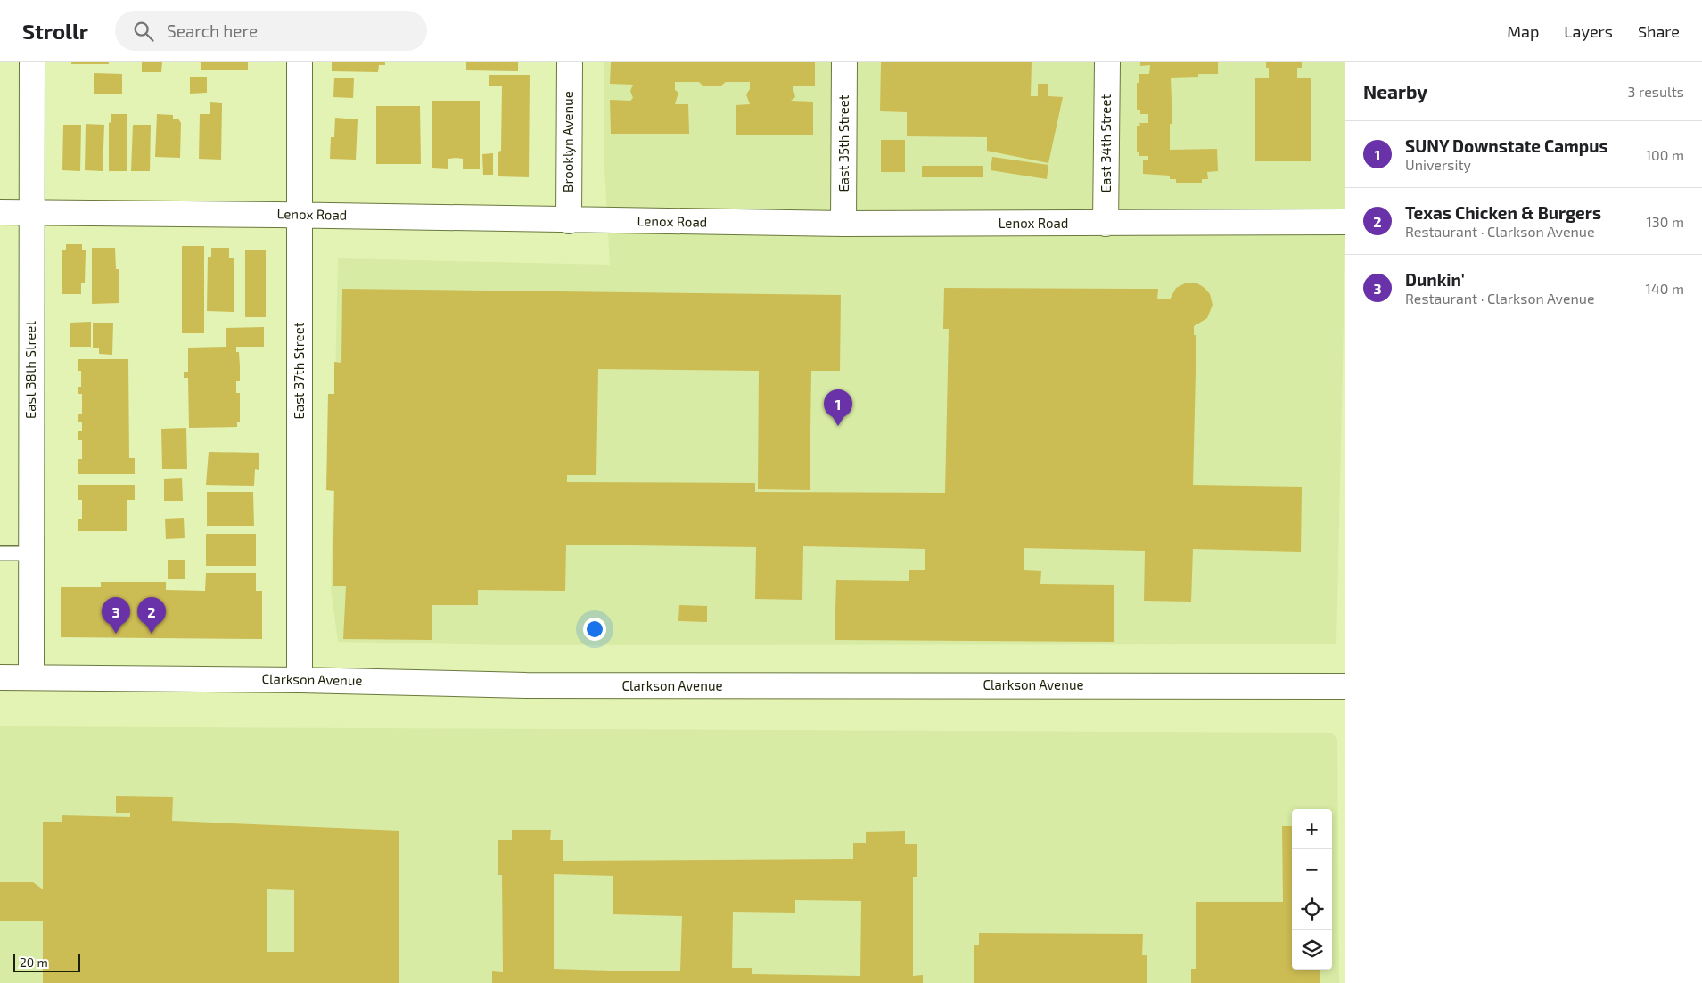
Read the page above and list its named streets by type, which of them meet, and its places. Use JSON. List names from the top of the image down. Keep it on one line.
{"streets":{"street":["Brooklyn Avenue","East 35th Street","East 34th Street","Lenox Road","East 38th Street","East 37th Street","Clarkson Avenue"]},"crossings":[["Brooklyn Avenue","Lenox Road"],["East 35th Street","Lenox Road"],["East 34th Street","Lenox Road"],["Lenox Road","East 38th Street"],["Lenox Road","East 37th Street"],["East 38th Street","Clarkson Avenue"],["East 37th Street","Clarkson Avenue"]],"scale_bar":"20 m","page":{"header":"Strollr","search":"Search here","nav":["Map","Layers","Share"],"heading":["Nearby","3 results"],"list":[{"mark":"1","name":"SUNY Downstate Campus","note":"University","value":"100 m"},{"mark":"2","name":"Texas Chicken & Burgers","note":"Restaurant · Clarkson Avenue","value":"130 m"},{"mark":"3","name":"Dunkin'","note":"Restaurant · Clarkson Avenue","value":"140 m"}],"pins":["1","2","3"],"map_buttons":["+","−"],"scale":"20 m"}}
